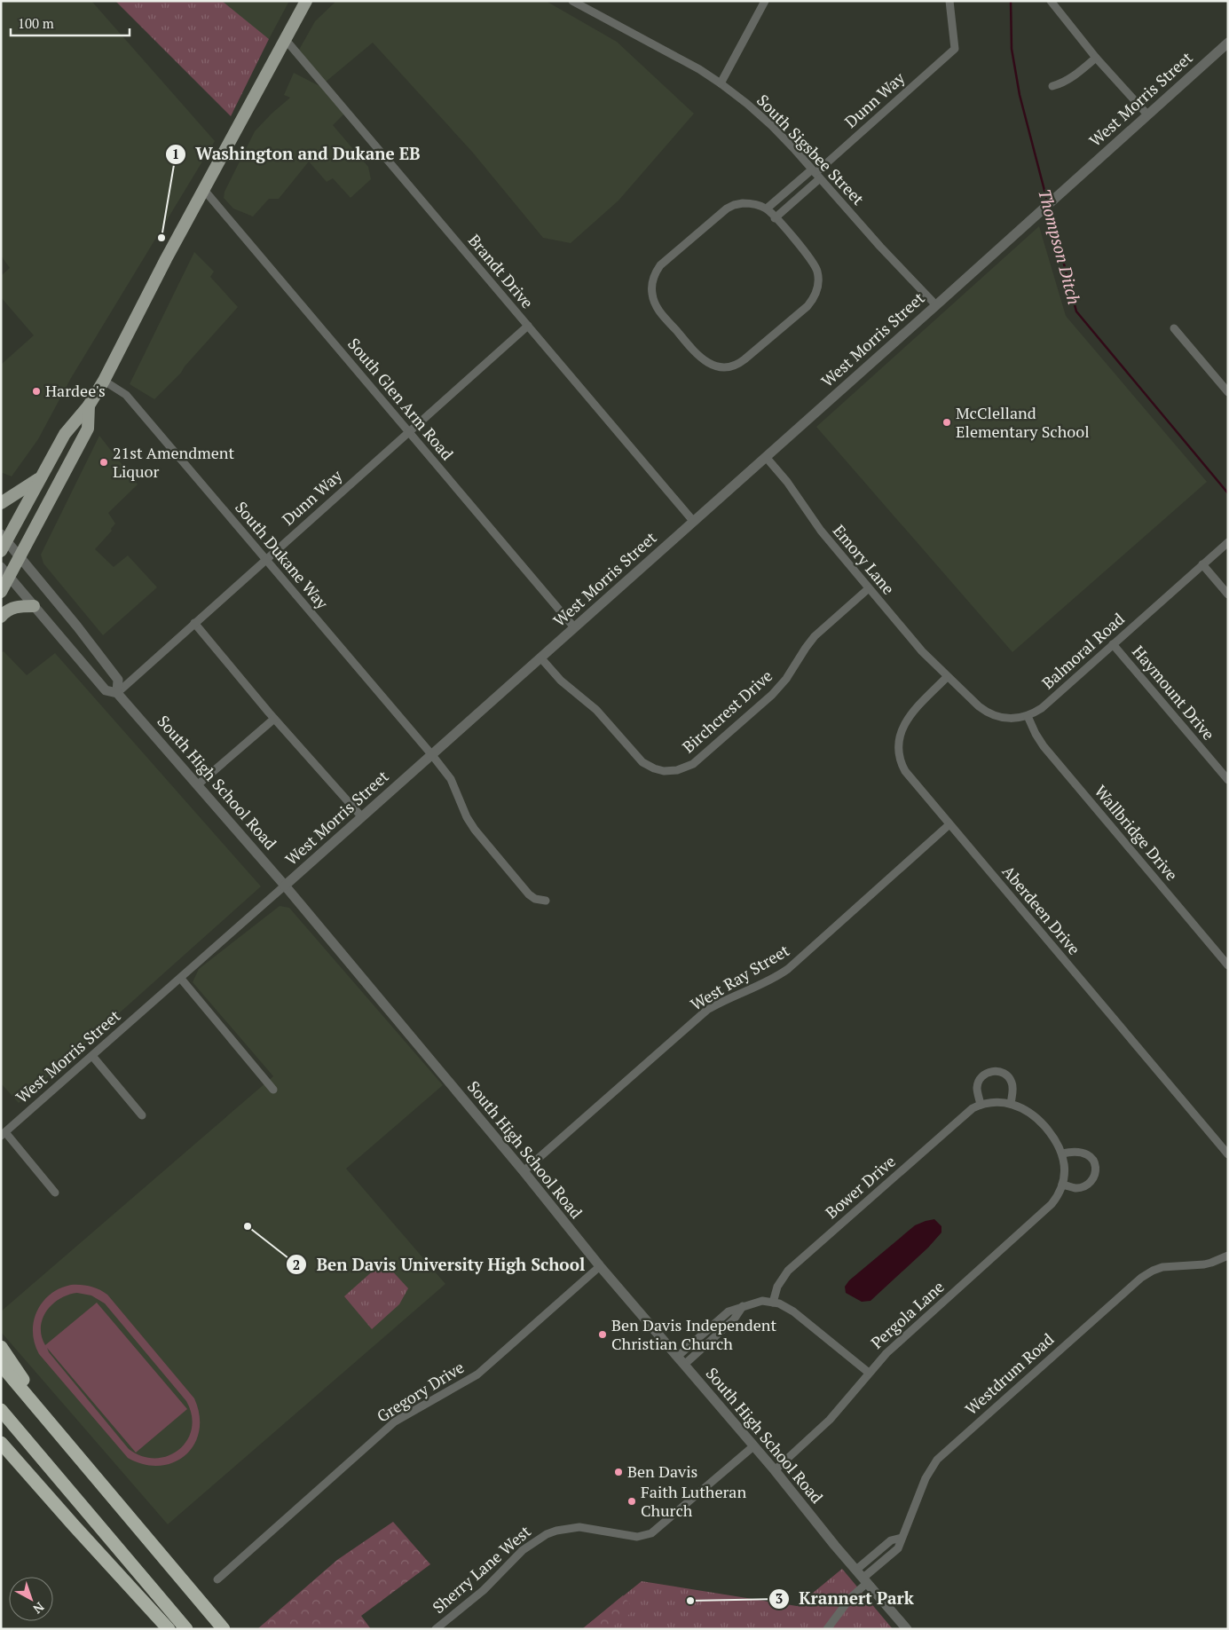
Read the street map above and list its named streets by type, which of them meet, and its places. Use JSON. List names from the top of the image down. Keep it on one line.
{"streets":{"street":["West Morris Street","Dunn Way","South Sigsbee Street","Brandt Drive","South Glen Arm Road","South Dukane Way","Emory Lane","Balmoral Road","Haymount Drive","Birchcrest Drive","South High School Road","Wallbridge Drive","Aberdeen Drive","West Ray Street","Bower Drive","Pergola Lane","Westdrum Road","Gregory Drive","Sherry Lane West"]},"crossings":[["West Morris Street","South Sigsbee Street"],["West Morris Street","Brandt Drive"],["West Morris Street","South Glen Arm Road"],["West Morris Street","South Dukane Way"],["West Morris Street","Emory Lane"],["West Morris Street","Birchcrest Drive"],["West Morris Street","South High School Road"],["Dunn Way","South Sigsbee Street"],["Dunn Way","Brandt Drive"],["Dunn Way","South Glen Arm Road"],["Dunn Way","South Dukane Way"],["Dunn Way","South High School Road"],["Emory Lane","Balmoral Road"],["Emory Lane","Birchcrest Drive"],["Emory Lane","Aberdeen Drive"],["Balmoral Road","Haymount Drive"],["Balmoral Road","Wallbridge Drive"],["Balmoral Road","Aberdeen Drive"],["South High School Road","West Ray Street"],["South High School Road","Pergola Lane"],["South High School Road","Westdrum Road"],["South High School Road","Gregory Drive"],["South High School Road","Sherry Lane West"],["Aberdeen Drive","West Ray Street"],["Bower Drive","Pergola Lane"]],"water":["Thompson Ditch"],"places":["Washington and Dukane EB","Hardee's","McClelland Elementary School","21st Amendment Liquor","Ben Davis University High School","Ben Davis Independent Christian Church","Ben Davis","Faith Lutheran Church","Krannert Park"],"scale_bar":"100 m","north":"bottom right"}
